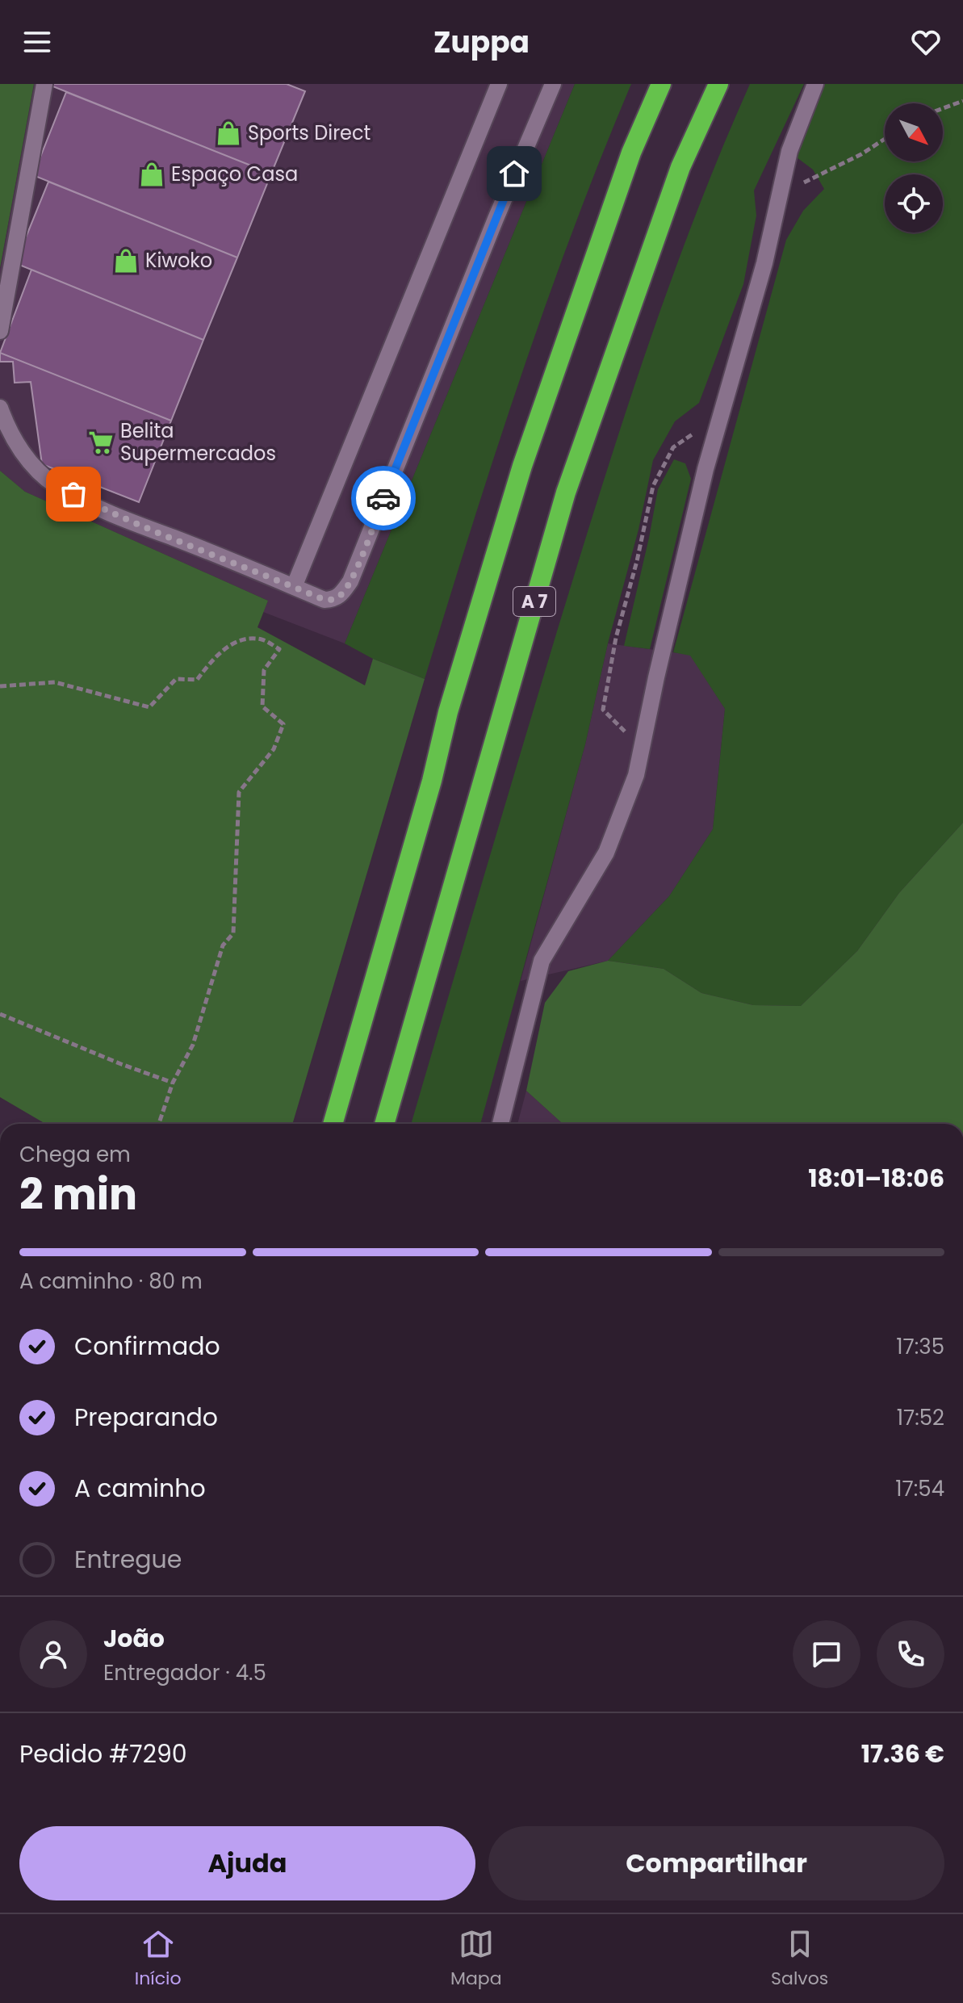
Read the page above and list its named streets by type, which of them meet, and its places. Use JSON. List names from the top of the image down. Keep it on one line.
{"streets":{"highway":["A 7"]},"places":{"shop":["Sports Direct","Espaço Casa","Kiwoko"],"supermarket":["Belita Supermercados"]},"north":"bottom right","page":{"header":"Zuppa","heading":["2 min","Chega em","18:01–18:06"],"panel":["João","Entregador · 4.5","Pedido #7290","17.36 €"],"bar":"A caminho · 80 m","list":[["Confirmado","17:35"],["Preparando","17:52"],["A caminho","17:54"],"Entregue"],"buttons":["Ajuda","Compartilhar"],"tabs":["Início","Mapa","Salvos"]}}
